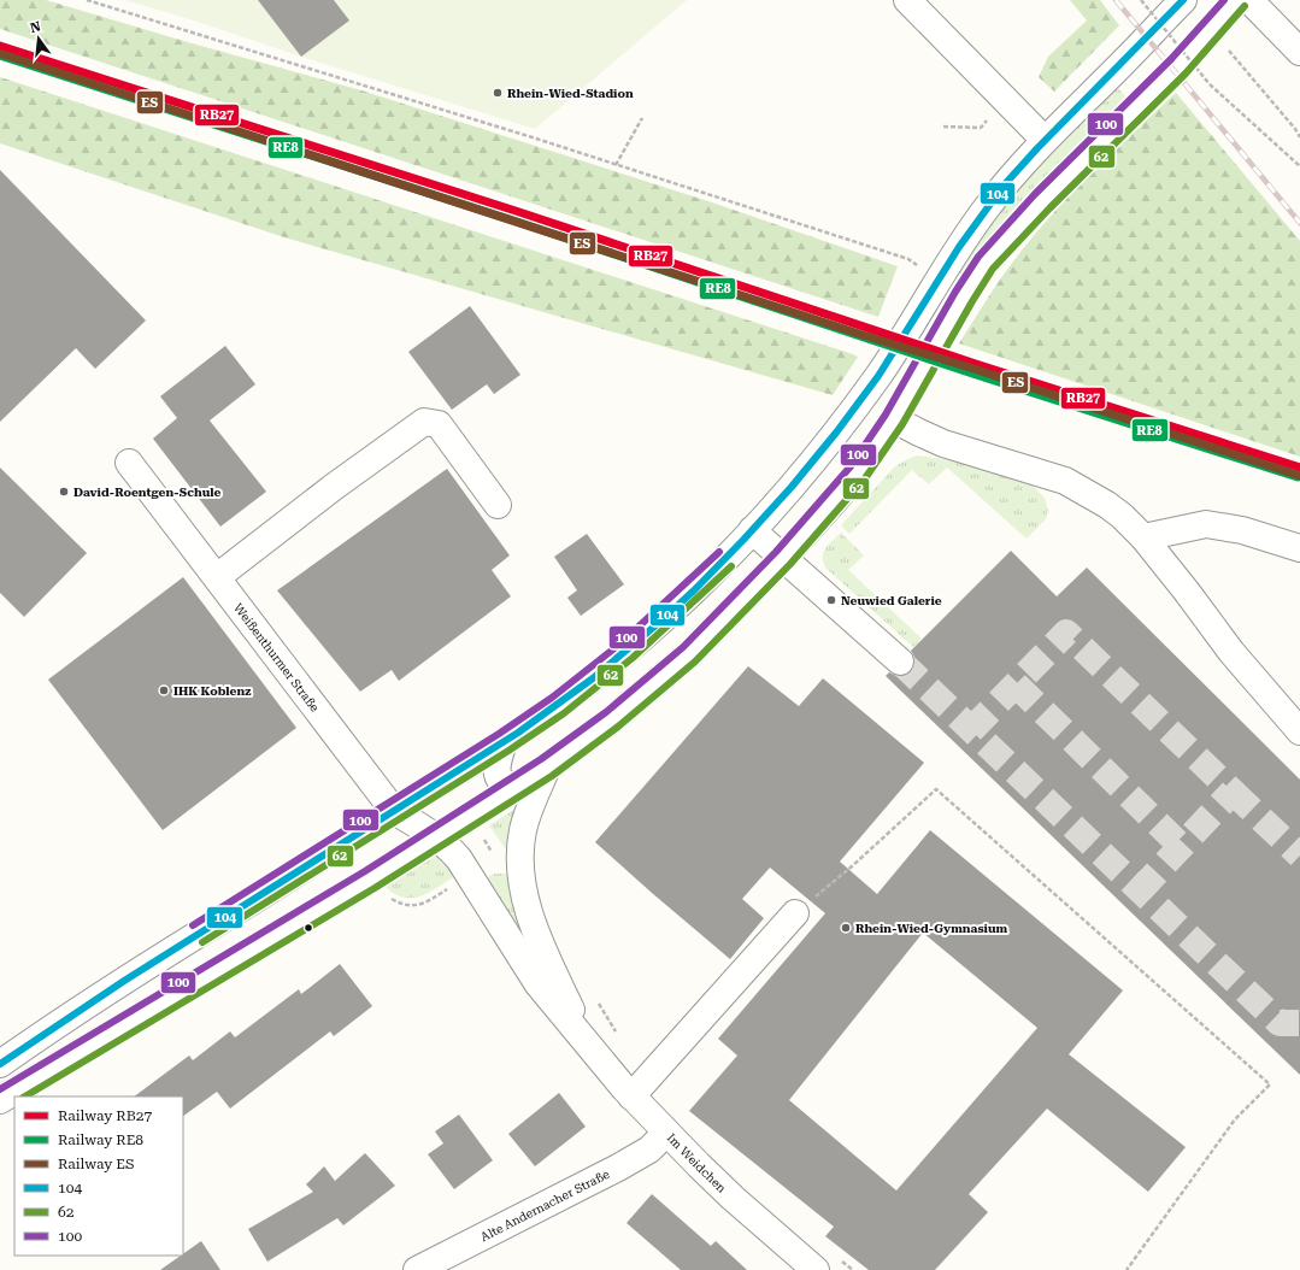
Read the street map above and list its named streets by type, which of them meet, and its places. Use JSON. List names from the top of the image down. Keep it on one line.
{"streets":{"street":["Weißenthurmer Straße","Im Weidchen","Alte Andernacher Straße"]},"crossings":[["Weißenthurmer Straße","Im Weidchen"],["Im Weidchen","Alte Andernacher Straße"]],"places":["Rhein-Wied-Stadion","David-Roentgen-Schule","Neuwied Galerie","IHK Koblenz","Rhein-Wied-Gymnasium"],"lines":["transit line 104","transit line 100","transit line 62","rail line RB27","rail line ES","rail line RE8"],"legend":["Railway RB27","Railway RE8","Railway ES","104","62","100"],"north":"top"}
